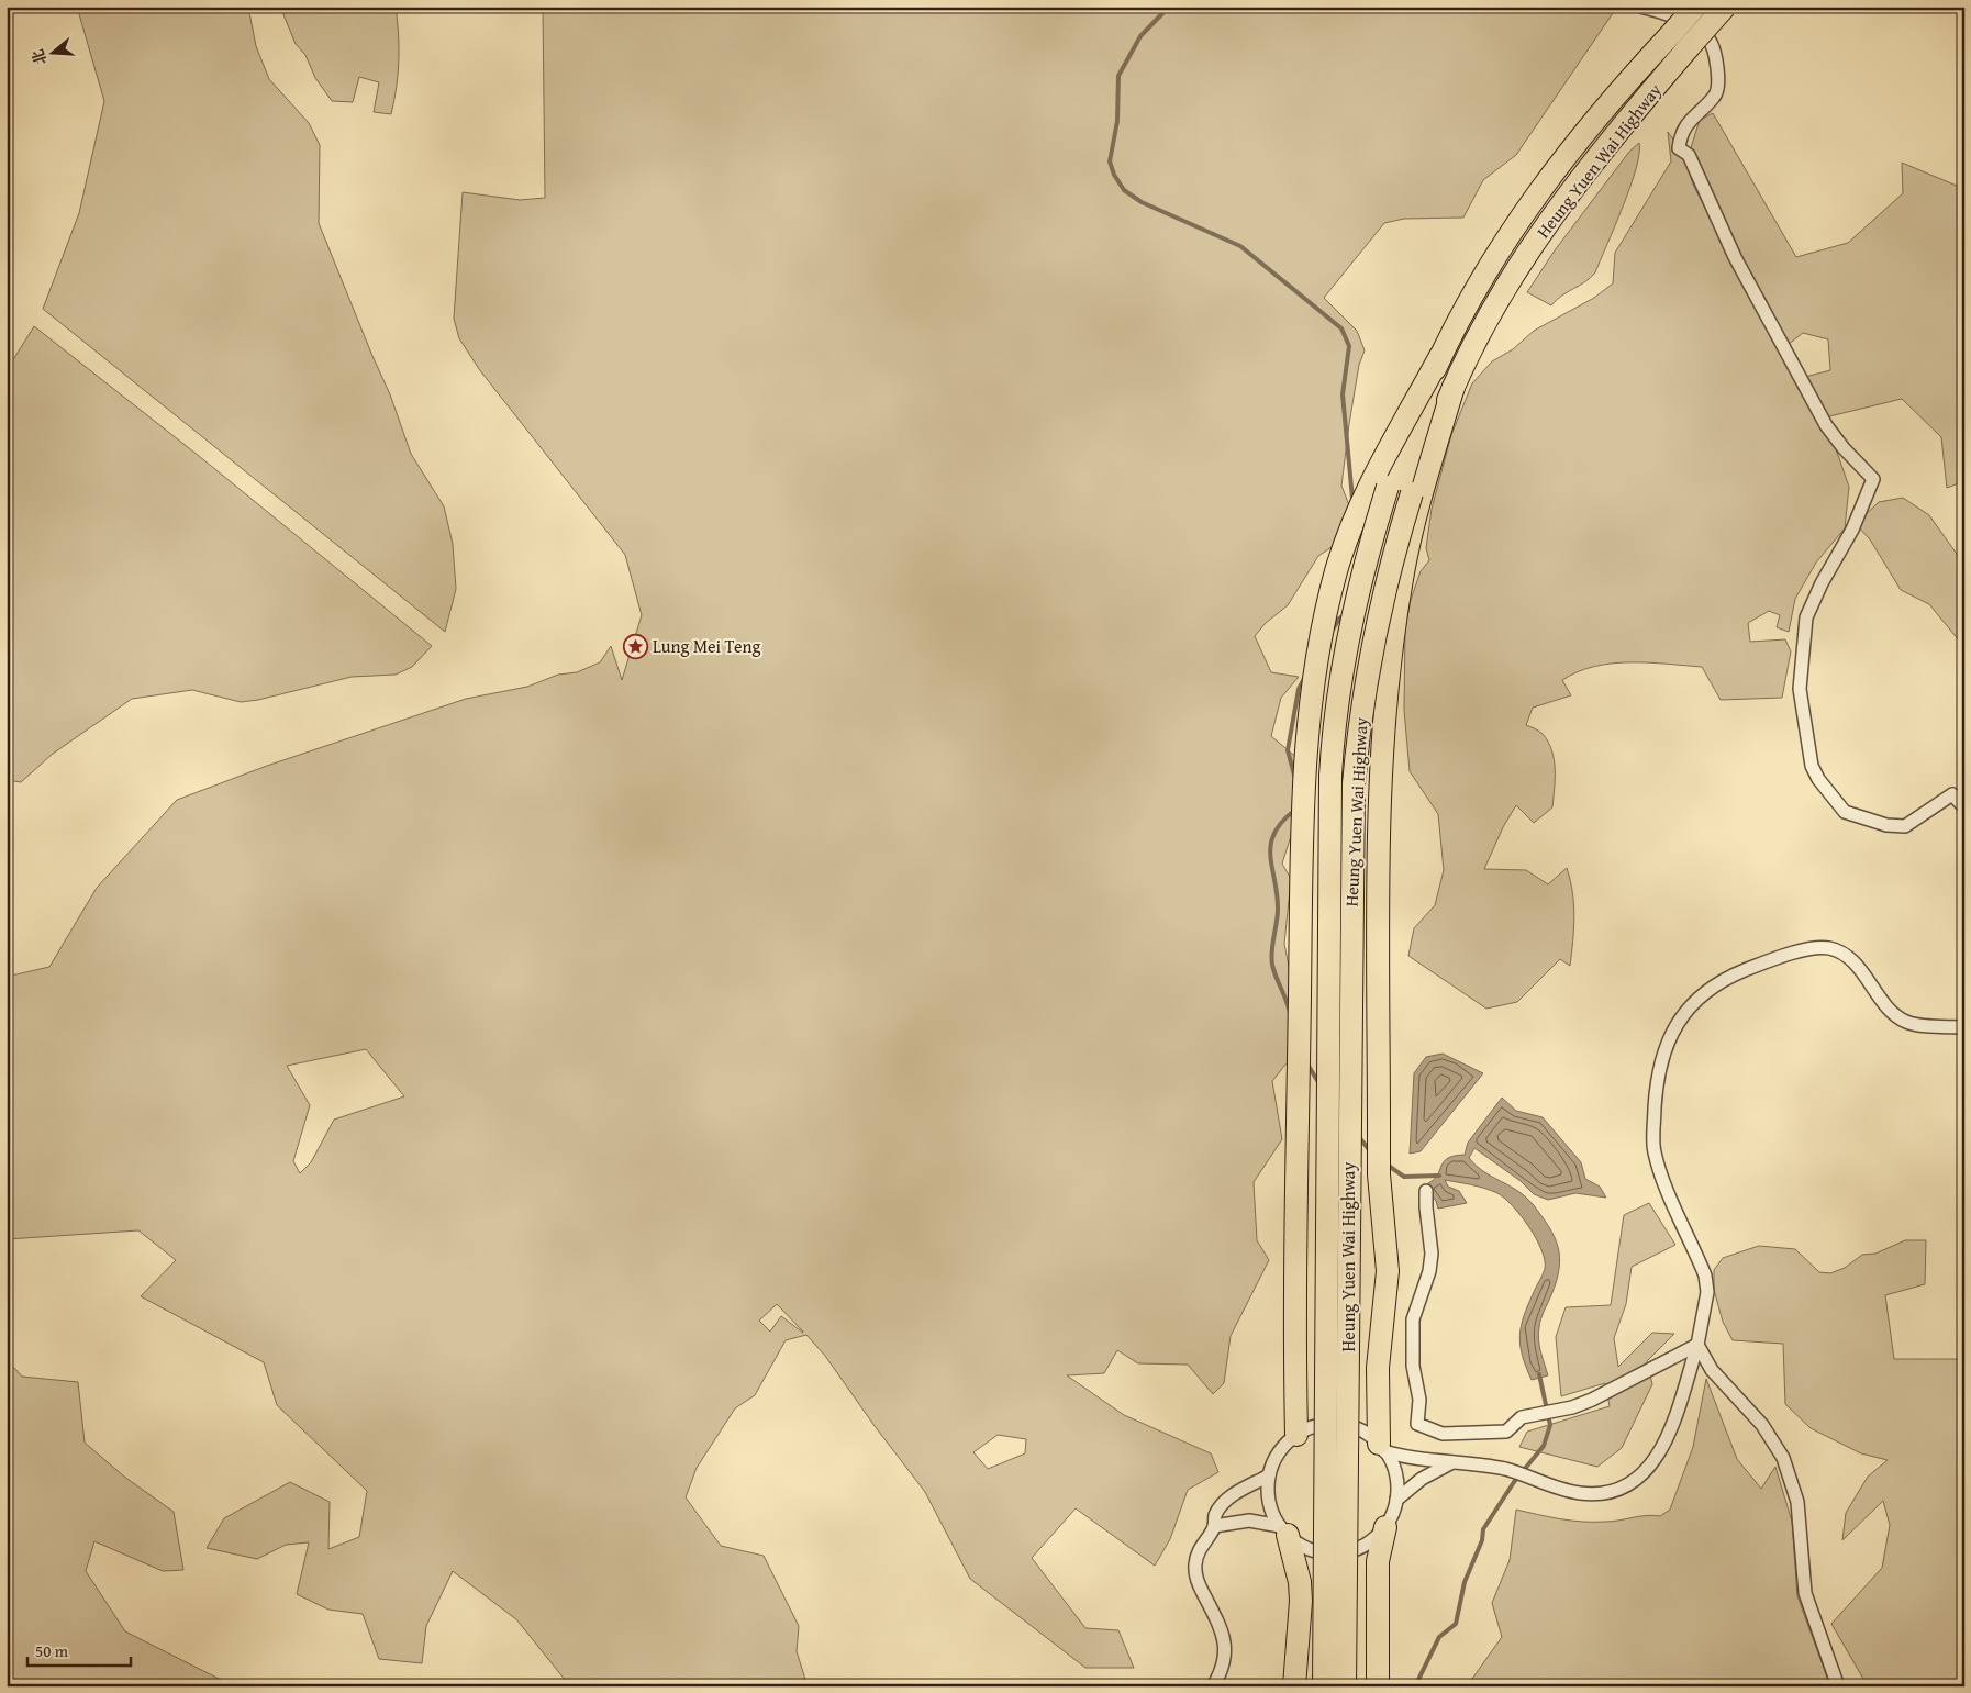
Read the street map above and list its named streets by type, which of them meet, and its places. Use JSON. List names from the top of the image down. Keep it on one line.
{"streets":{"highway":["Heung Yuen Wai Highway"]},"places":{"place":["Lung Mei Teng"]},"scale_bar":"50 m","north":"left"}
